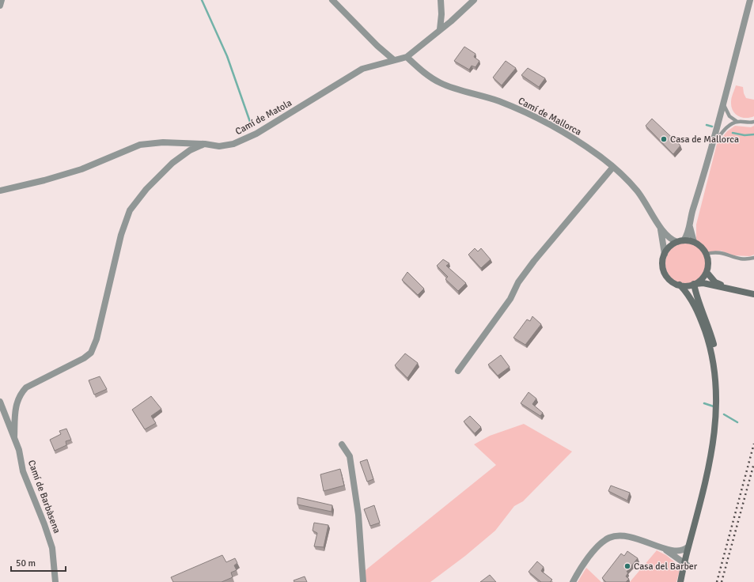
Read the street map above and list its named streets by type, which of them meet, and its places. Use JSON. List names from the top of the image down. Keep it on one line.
{"streets":{"street":["Camí de Mallorca","Camí de Matola","Camí de Barbàsena"]},"crossings":[["Camí de Mallorca","Camí de Matola"]],"places":["Casa de Mallorca","Casa del Barber"],"scale_bar":"50 m"}
